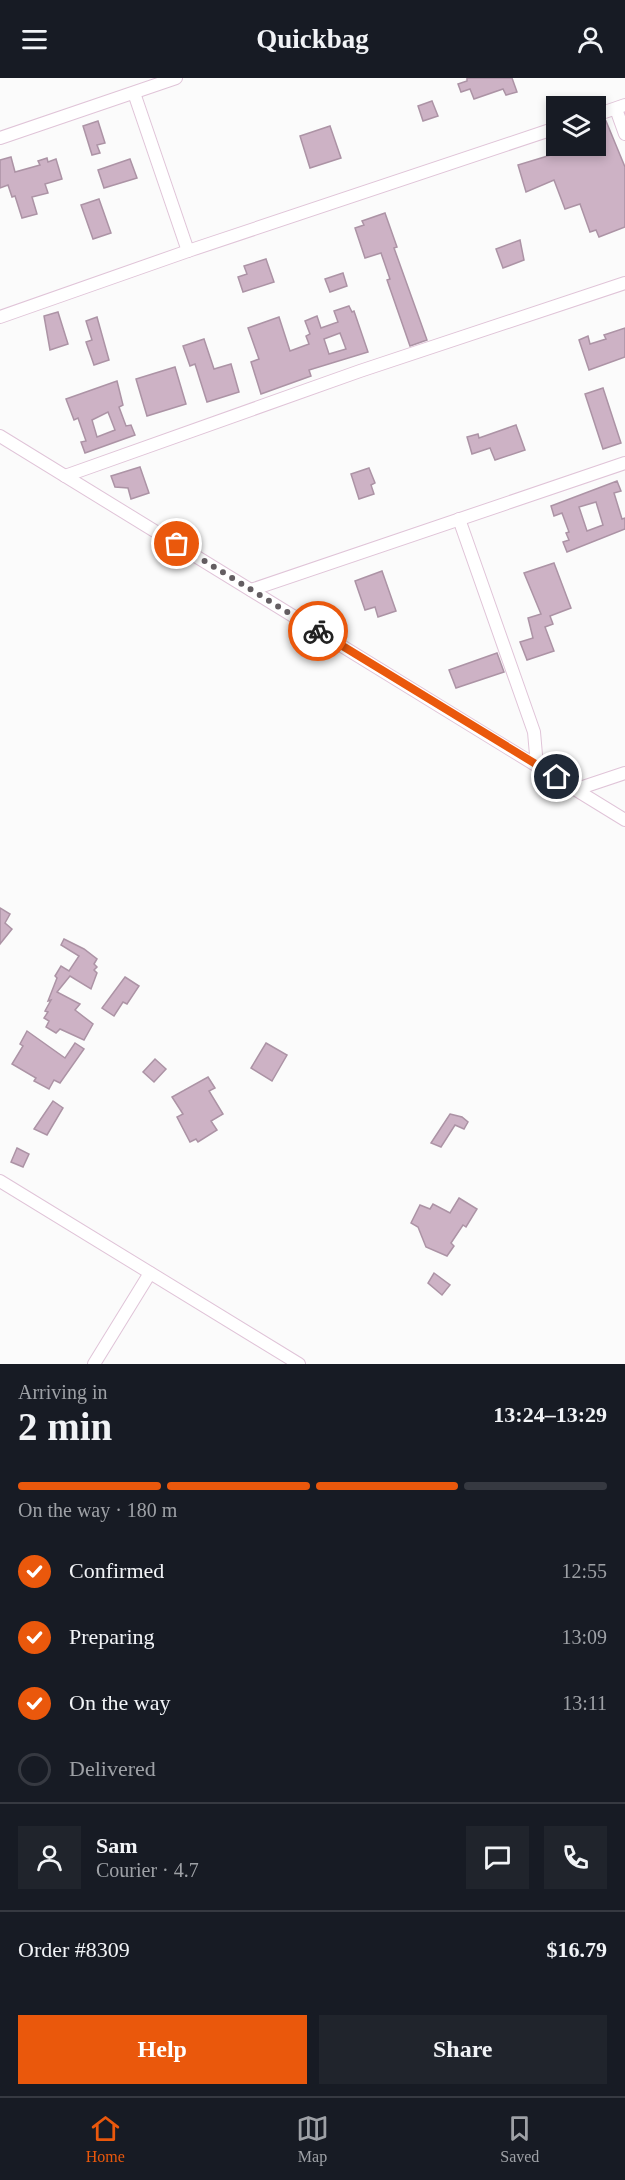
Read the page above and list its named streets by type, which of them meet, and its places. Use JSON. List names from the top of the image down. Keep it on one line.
{"page":{"header":"Quickbag","heading":["2 min","Arriving in","13:24–13:29"],"panel":["Sam","Courier · 4.7","Order #8309","$16.79"],"bar":"On the way · 180 m","list":[["Confirmed","12:55"],["Preparing","13:09"],["On the way","13:11"],"Delivered"],"buttons":["Help","Share"],"tabs":["Home","Map","Saved"]}}
